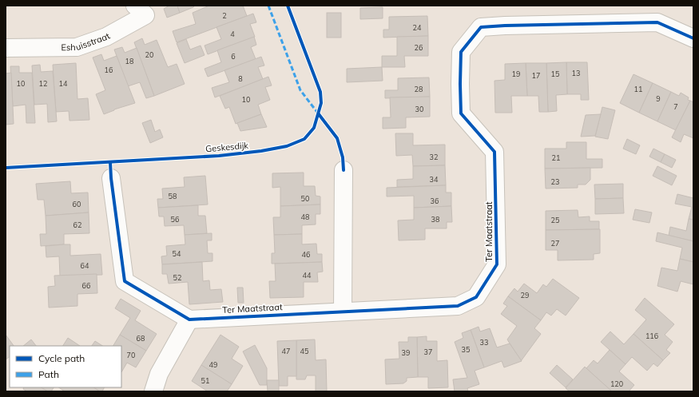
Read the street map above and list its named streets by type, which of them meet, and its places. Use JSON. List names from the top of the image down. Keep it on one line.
{"streets":{"street":["Eshuisstraat","Ter Maatstraat"],"cycle path":["Geskesdijk"]},"house_numbers":["2","24","4","26","20","6","18","16","13","19","15","17","8","10","12","14","28","11","9","10","7","30","32","21","34","23","58","50","36","60","48","56","38","25","62","27","54","46","64","44","52","66","29","116","68","33","35","47","45","37","39","70","49","51","120"],"legend":["Cycle path","Path"]}
